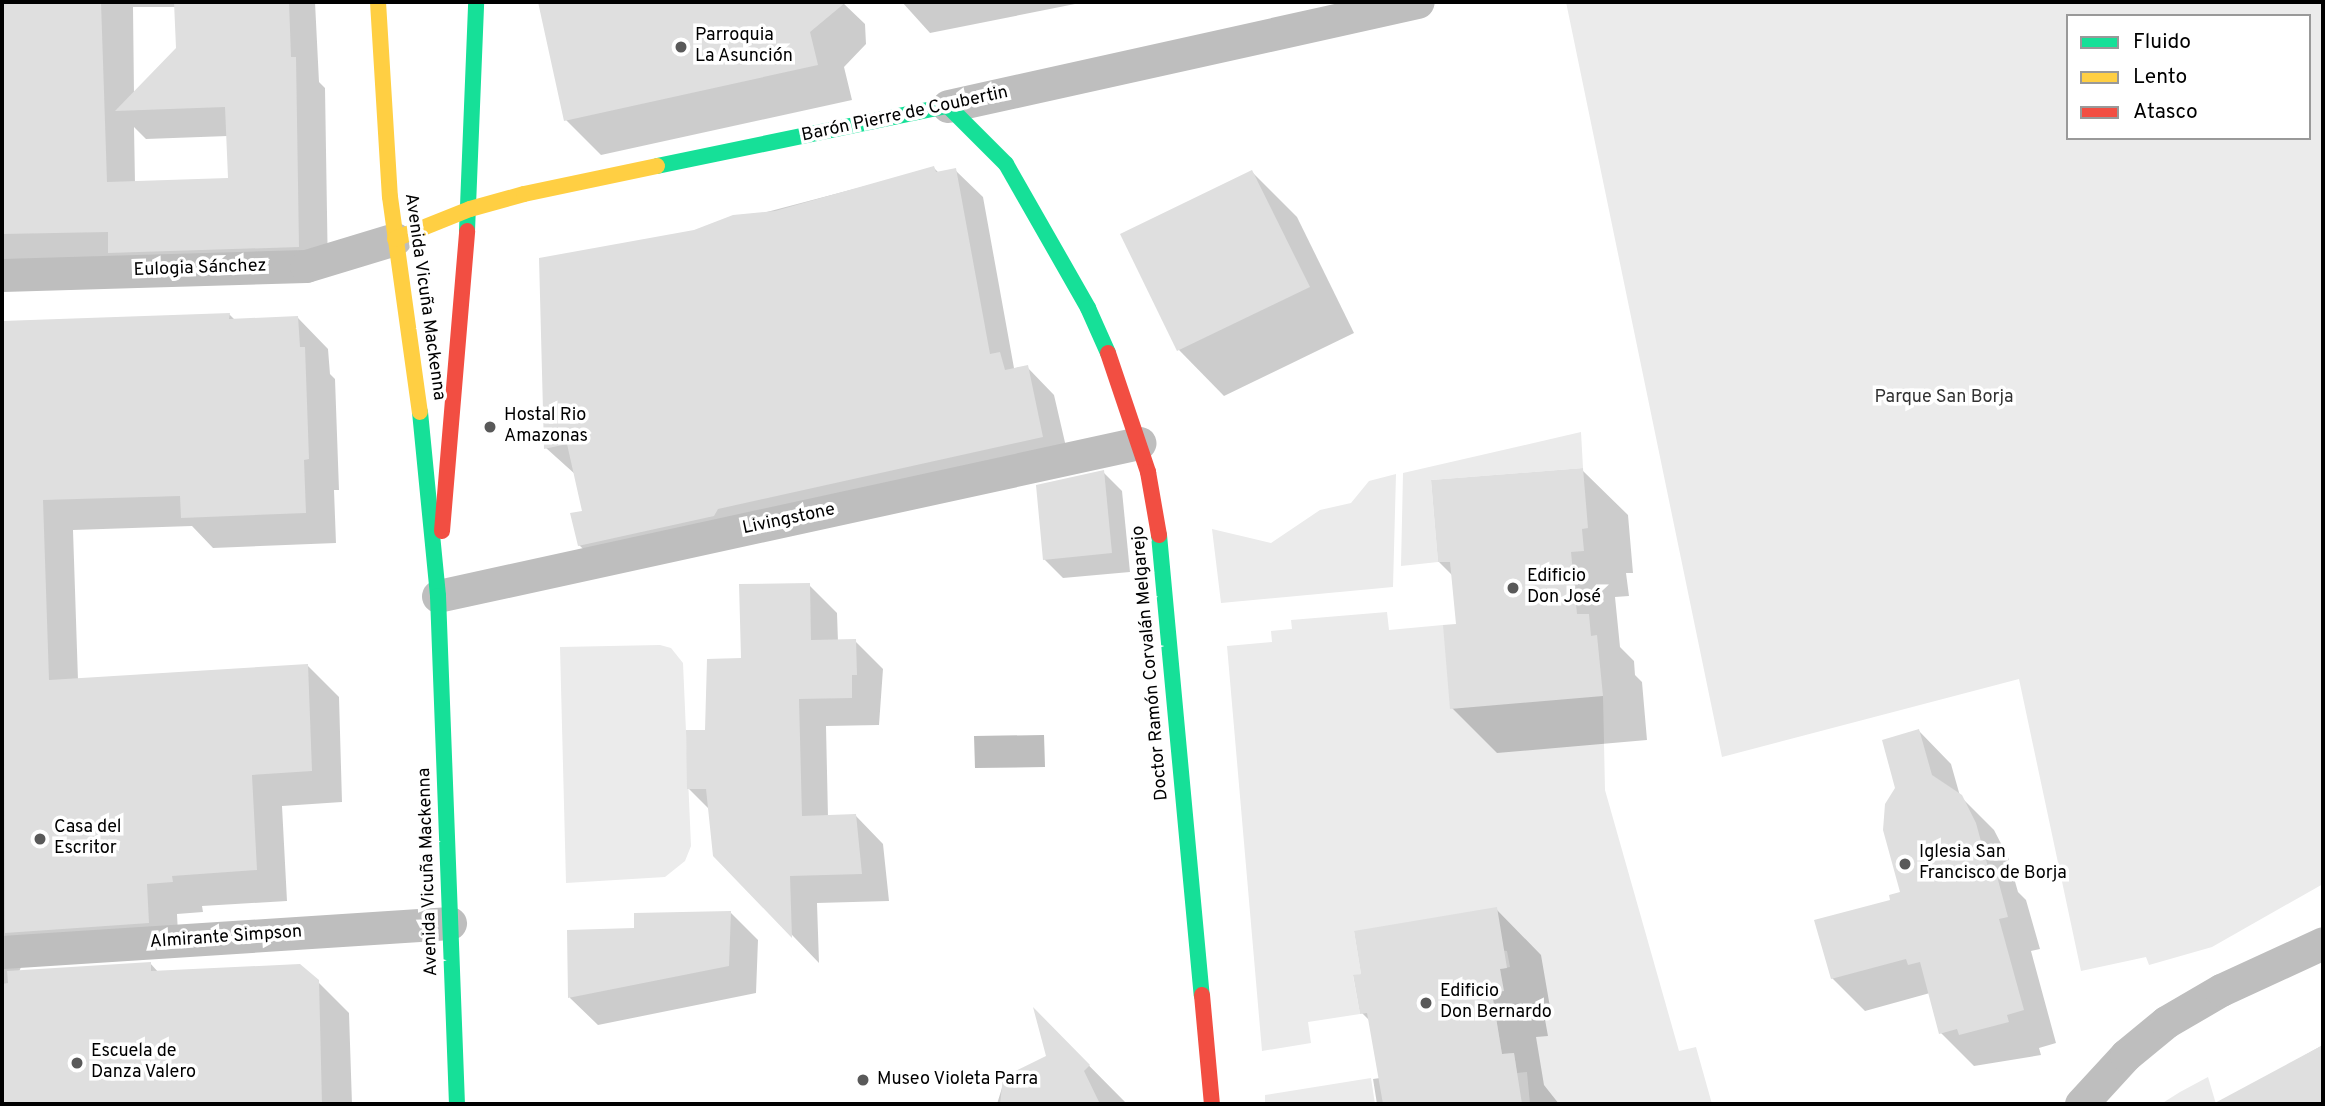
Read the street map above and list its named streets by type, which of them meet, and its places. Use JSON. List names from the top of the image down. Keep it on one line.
{"streets":{"main road":["Barón Pierre de Coubertin","Avenida Vicuña Mackenna","Doctor Ramón Corvalán Melgarejo"],"street":["Eulogia Sánchez","Livingstone","Almirante Simpson"]},"crossings":[["Barón Pierre de Coubertin","Eulogia Sánchez"],["Barón Pierre de Coubertin","Avenida Vicuña Mackenna"],["Barón Pierre de Coubertin","Doctor Ramón Corvalán Melgarejo"],["Eulogia Sánchez","Avenida Vicuña Mackenna"],["Avenida Vicuña Mackenna","Livingstone"],["Avenida Vicuña Mackenna","Almirante Simpson"],["Livingstone","Doctor Ramón Corvalán Melgarejo"]],"parks":["Parque San Borja"],"places":["Parroquia La Asunción","Hostal Rio Amazonas","Edificio Don José","Casa del Escritor","Iglesia San Francisco de Borja","Edificio Don Bernardo","Escuela de Danza Valero","Museo Violeta Parra"],"legend":["Fluido","Lento","Atasco"]}
